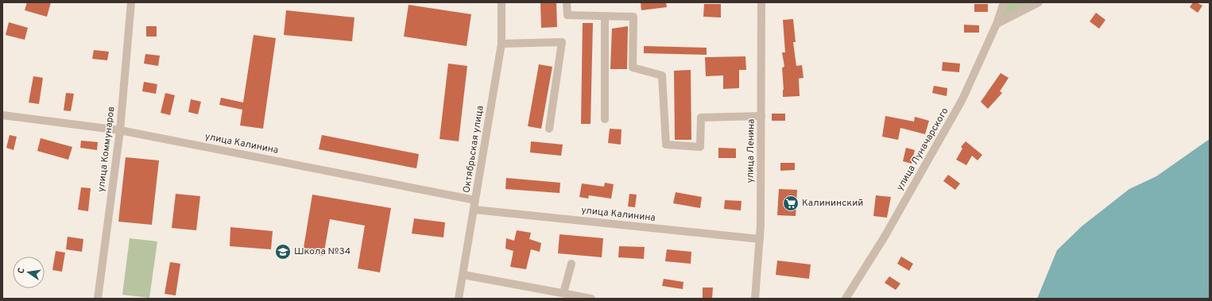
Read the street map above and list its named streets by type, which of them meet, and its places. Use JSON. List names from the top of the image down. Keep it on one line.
{"streets":{"street":["улица Калинина","улица Коммунаров","Октябрьская улица","улица Луначарского","улица Ленина"]},"crossings":[["улица Калинина","улица Коммунаров"],["улица Калинина","Октябрьская улица"],["улица Калинина","улица Ленина"]],"places":{"supermarket":["Калининский"],"school or university":["Школа №34"]},"north":"left"}
